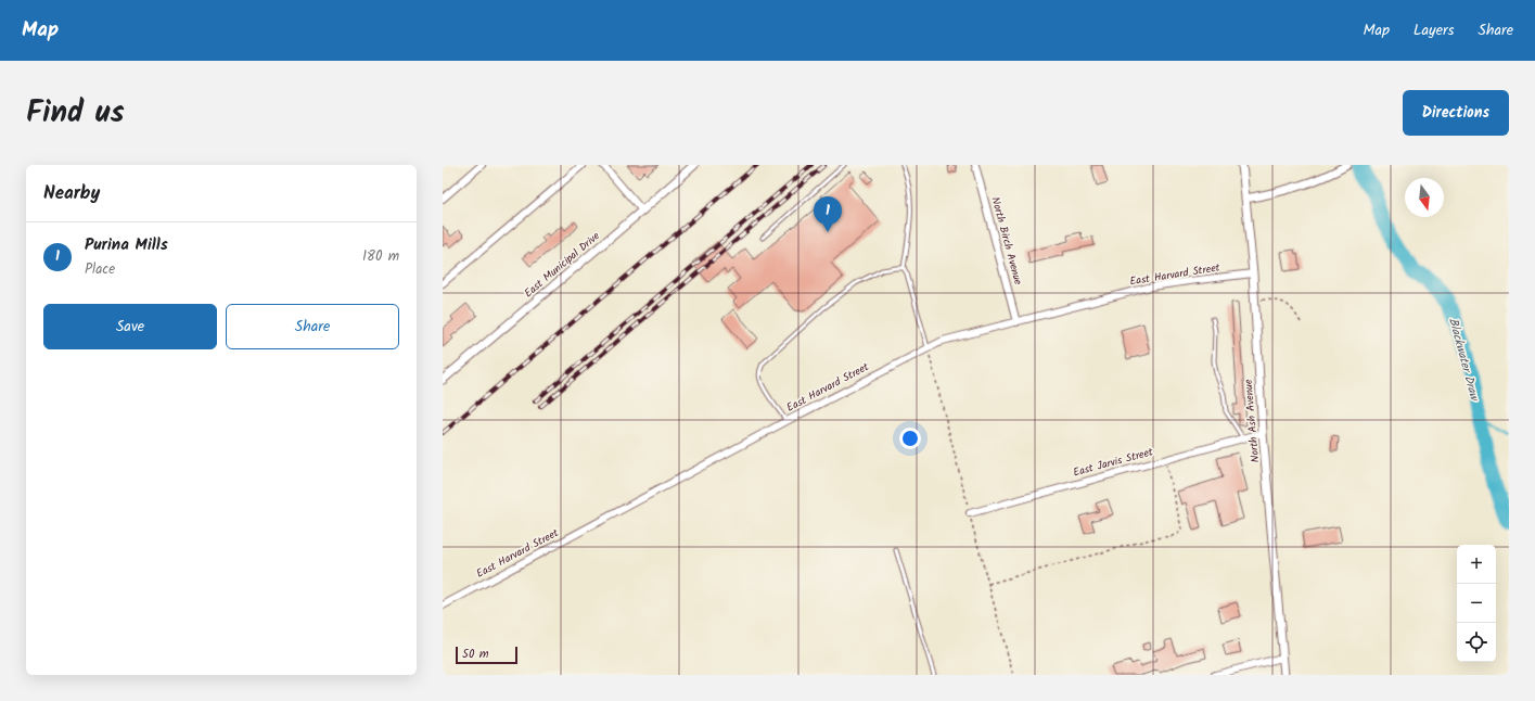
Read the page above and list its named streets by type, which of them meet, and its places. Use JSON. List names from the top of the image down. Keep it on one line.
{"streets":{"street":["North Birch Avenue","East Municipal Drive","East Harvard Street","North Ash Avenue","East Jarvis Street"]},"crossings":[["North Birch Avenue","East Harvard Street"],["East Harvard Street","North Ash Avenue"],["North Ash Avenue","East Jarvis Street"]],"water":["Blackwater Draw"],"scale_bar":"50 m","north":"bottom","page":{"header":"Map","nav":["Map","Layers","Share"],"title":"Find us","buttons":["Directions",["Save","Share"]],"heading":"Nearby","pins":"1","list":[{"mark":"1","name":"Purina Mills","note":"Place","value":"180 m"}],"map_buttons":["+","−"],"scale":"50 m"}}
